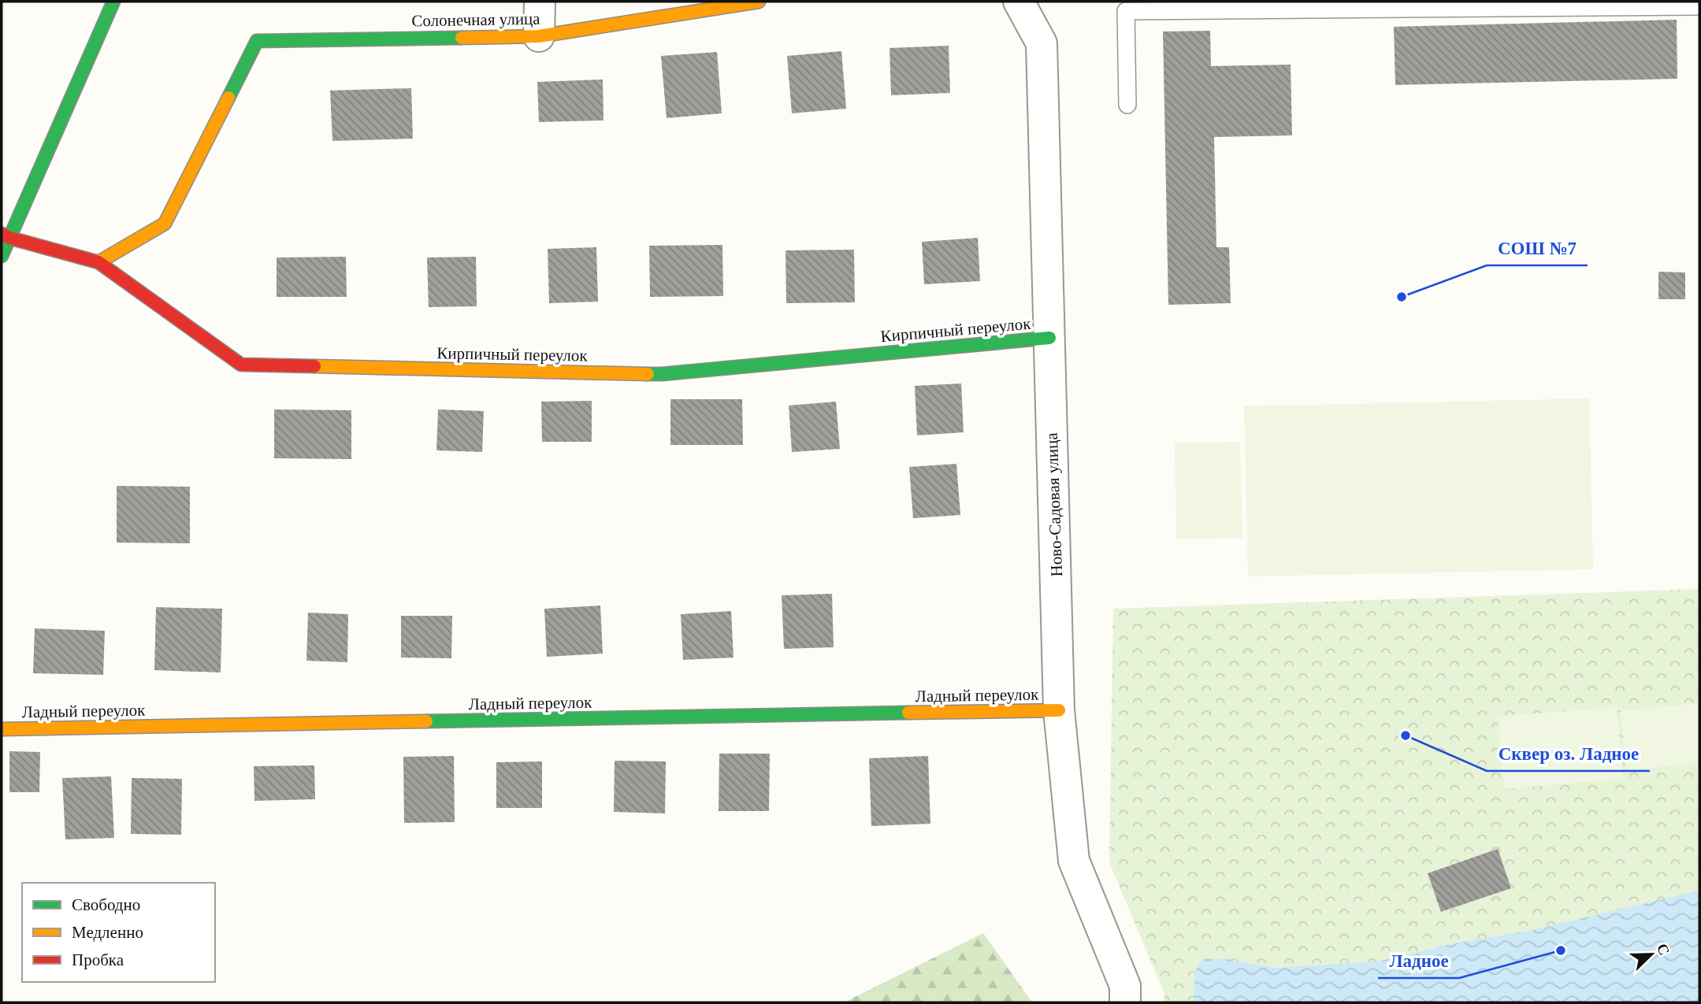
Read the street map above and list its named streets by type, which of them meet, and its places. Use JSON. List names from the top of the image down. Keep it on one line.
{"streets":{"street":["Солонечная улица","Кирпичный переулок","Ново-Садовая улица","Ладный переулок"]},"crossings":[["Солонечная улица","Кирпичный переулок"],["Кирпичный переулок","Ново-Садовая улица"],["Ново-Садовая улица","Ладный переулок"]],"places":["СОШ №7","Сквер оз. Ладное","Ладное"],"legend":["Свободно","Медленно","Пробка"],"north":"top right"}
